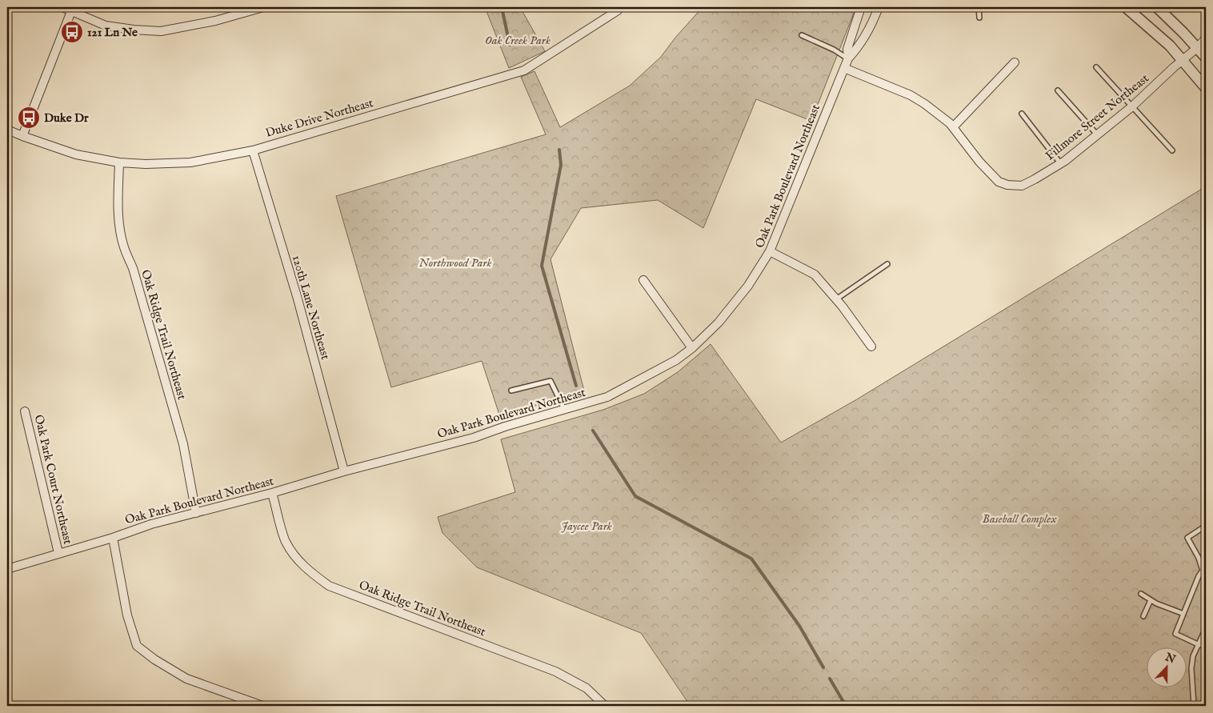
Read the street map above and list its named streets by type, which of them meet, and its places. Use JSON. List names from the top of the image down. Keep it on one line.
{"streets":{"street":["Fillmore Street Northeast","Duke Drive Northeast","Oak Park Boulevard Northeast","120th Lane Northeast","Oak Ridge Trail Northeast","Oak Park Court Northeast"]},"crossings":[["Duke Drive Northeast","120th Lane Northeast"],["Duke Drive Northeast","Oak Ridge Trail Northeast"],["Oak Park Boulevard Northeast","120th Lane Northeast"],["Oak Park Boulevard Northeast","Oak Ridge Trail Northeast"],["Oak Park Boulevard Northeast","Oak Park Court Northeast"]],"parks":["Oak Creek Park","Northwood Park","Baseball Complex","Jaycee Park"],"places":{"bus stop":["121 Ln Ne","Duke Dr"]},"north":"top"}
